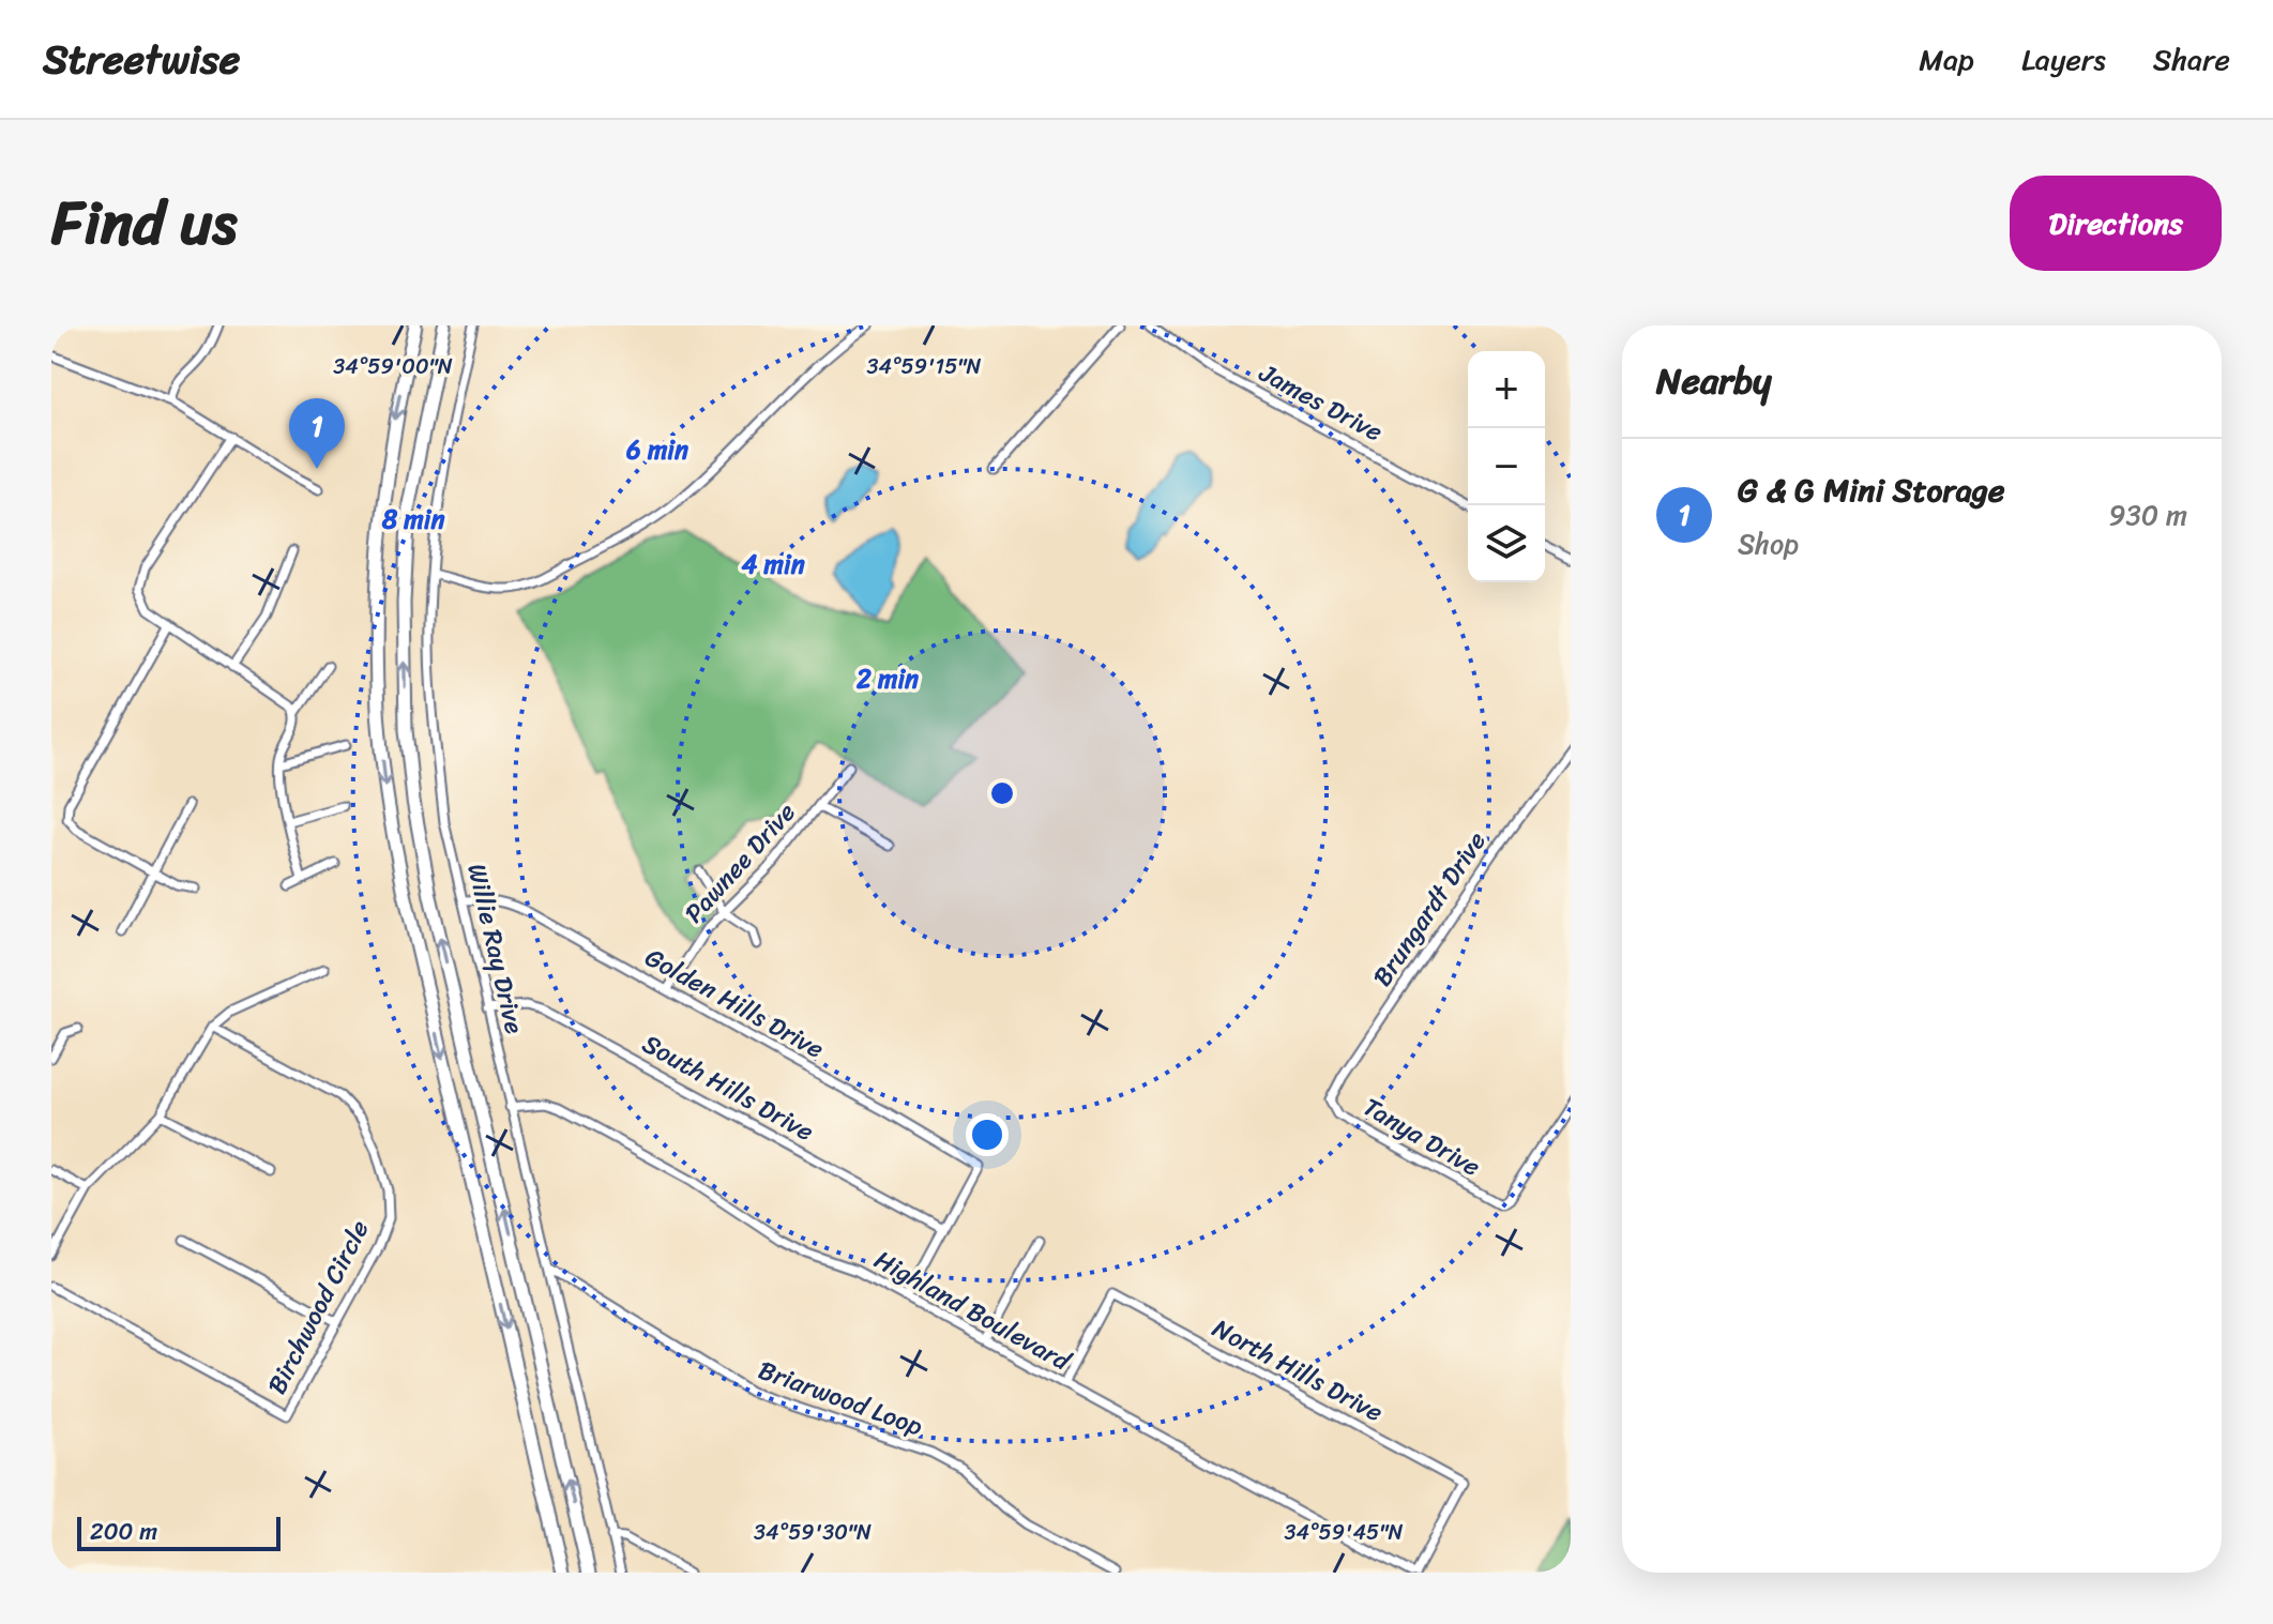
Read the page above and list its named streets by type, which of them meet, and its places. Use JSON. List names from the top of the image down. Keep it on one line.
{"streets":{"street":["James Drive","Pawnee Drive","Brungardt Drive","Willie Ray Drive","Golden Hills Drive","South Hills Drive","Tanya Drive","Birchwood Circle","Highland Boulevard","North Hills Drive","Briarwood Loop"]},"crossings":[["Pawnee Drive","Golden Hills Drive"],["Brungardt Drive","Tanya Drive"],["Willie Ray Drive","Golden Hills Drive"],["Willie Ray Drive","South Hills Drive"],["Willie Ray Drive","Highland Boulevard"],["Willie Ray Drive","Briarwood Loop"],["Golden Hills Drive","South Hills Drive"],["Highland Boulevard","North Hills Drive"]],"scale_bar":"200 m","page":{"header":"Streetwise","nav":["Map","Layers","Share"],"title":"Find us","buttons":"Directions","heading":"Nearby","map_buttons":["+","−"],"pins":"1","list":[{"mark":"1","name":"G & G Mini Storage","note":"Shop","value":"930 m"}],"scale":"200 m"},"coordinates":["34°59'00\"N","34°59'15\"N","34°59'30\"N","34°59'45\"N"],"rings":["6 min","8 min","4 min","2 min"]}
